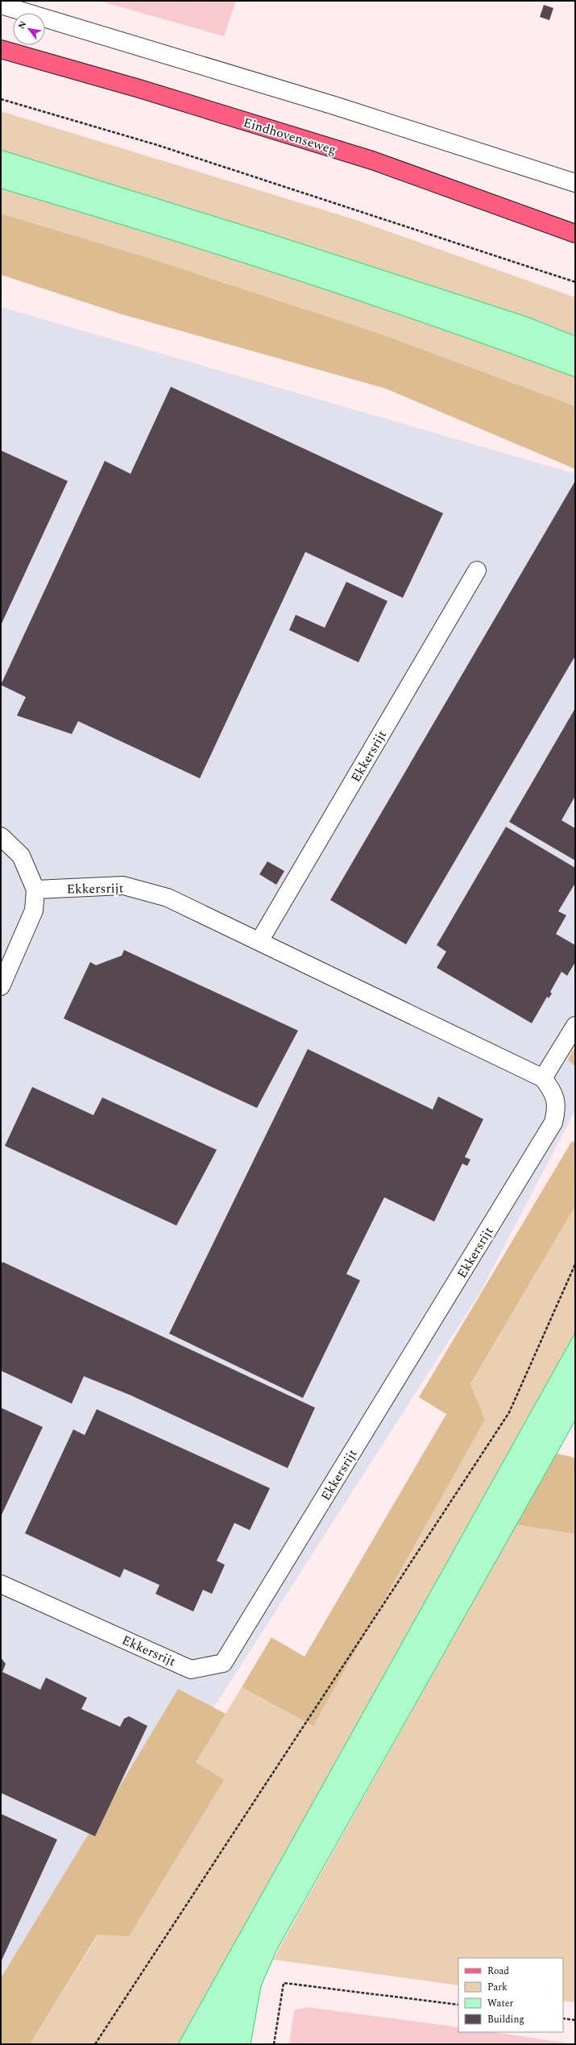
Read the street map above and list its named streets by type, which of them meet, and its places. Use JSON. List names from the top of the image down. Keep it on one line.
{"streets":{"main road":["Eindhovenseweg"],"street":["Ekkersrijt"]},"legend":["Road","Park","Water","Building"],"north":"top left"}
